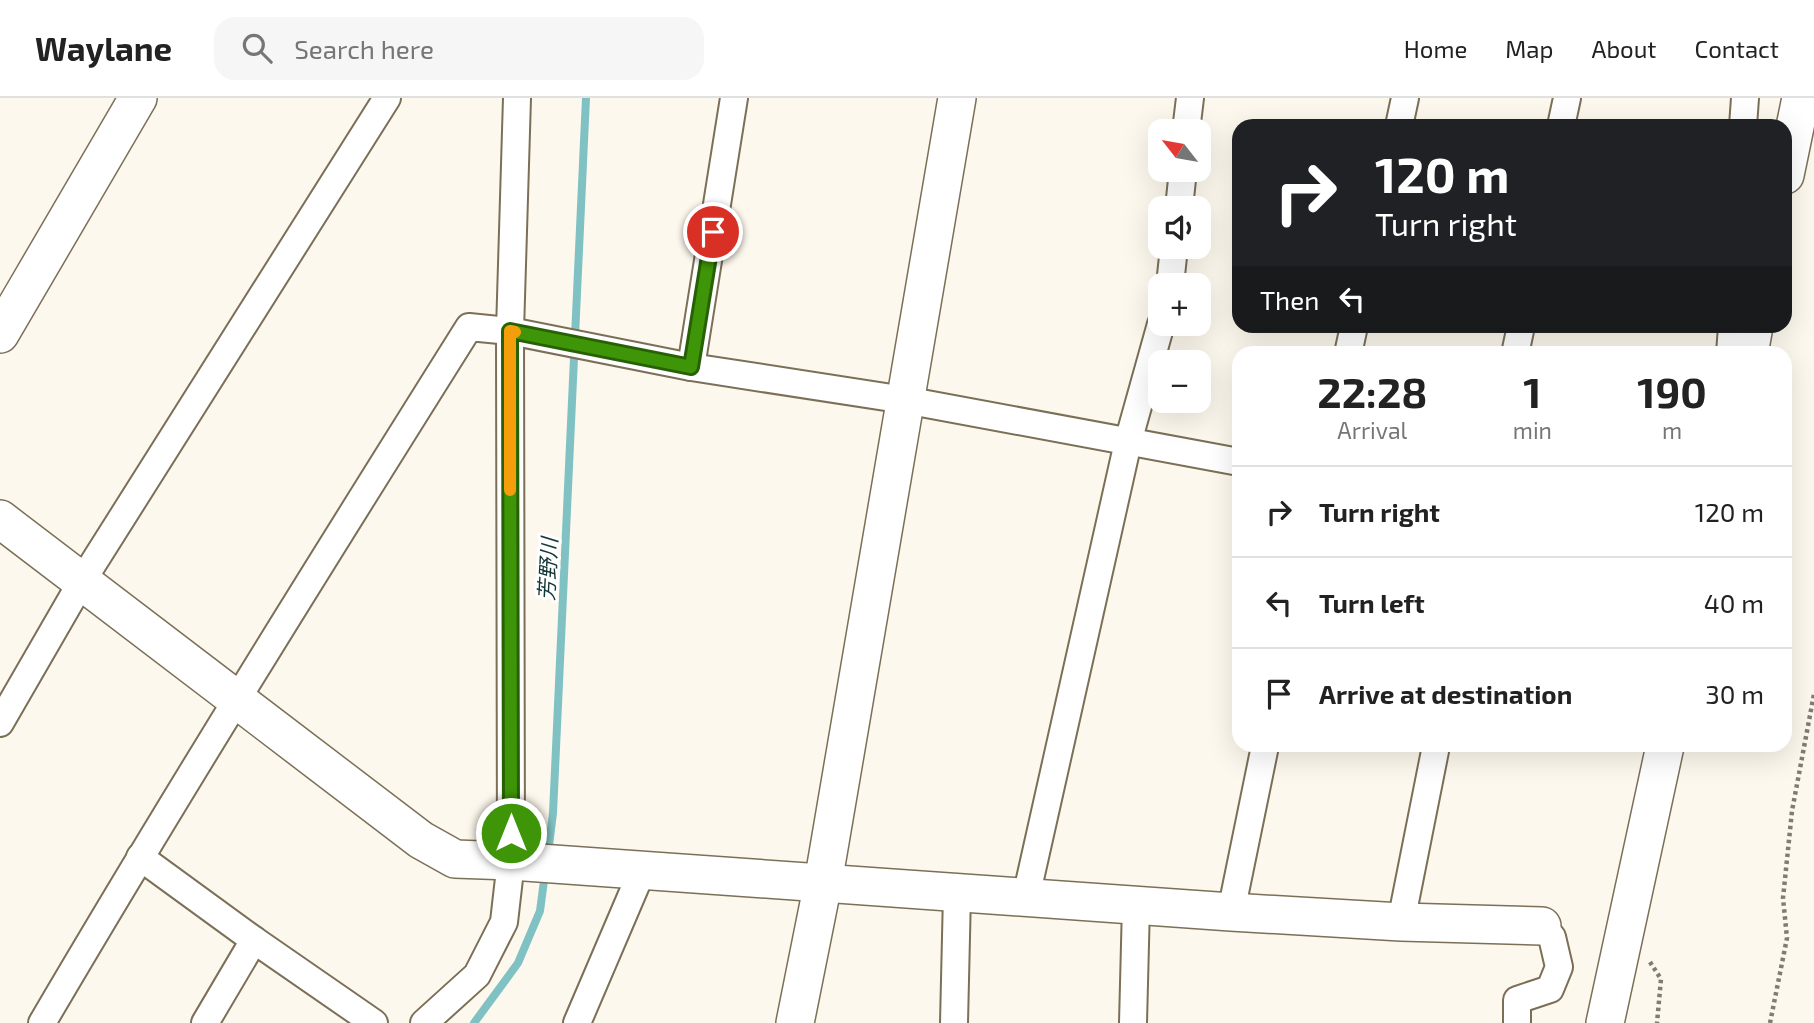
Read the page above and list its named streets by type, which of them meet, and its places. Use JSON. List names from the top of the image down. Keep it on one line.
{"water":["芳野川"],"north":"top left","page":{"header":"Waylane","search":"Search here","nav":["Home","Map","About","Contact"],"map_buttons":["+","−"],"turn":["120 m","Turn right"],"then":"Then","eta":["22:28","Arrival","1","min","190","m"],"list":[{"name":"Turn right","value":"120 m"},{"name":"Turn left","value":"40 m"},{"name":"Arrive at destination","value":"30 m"}]}}
